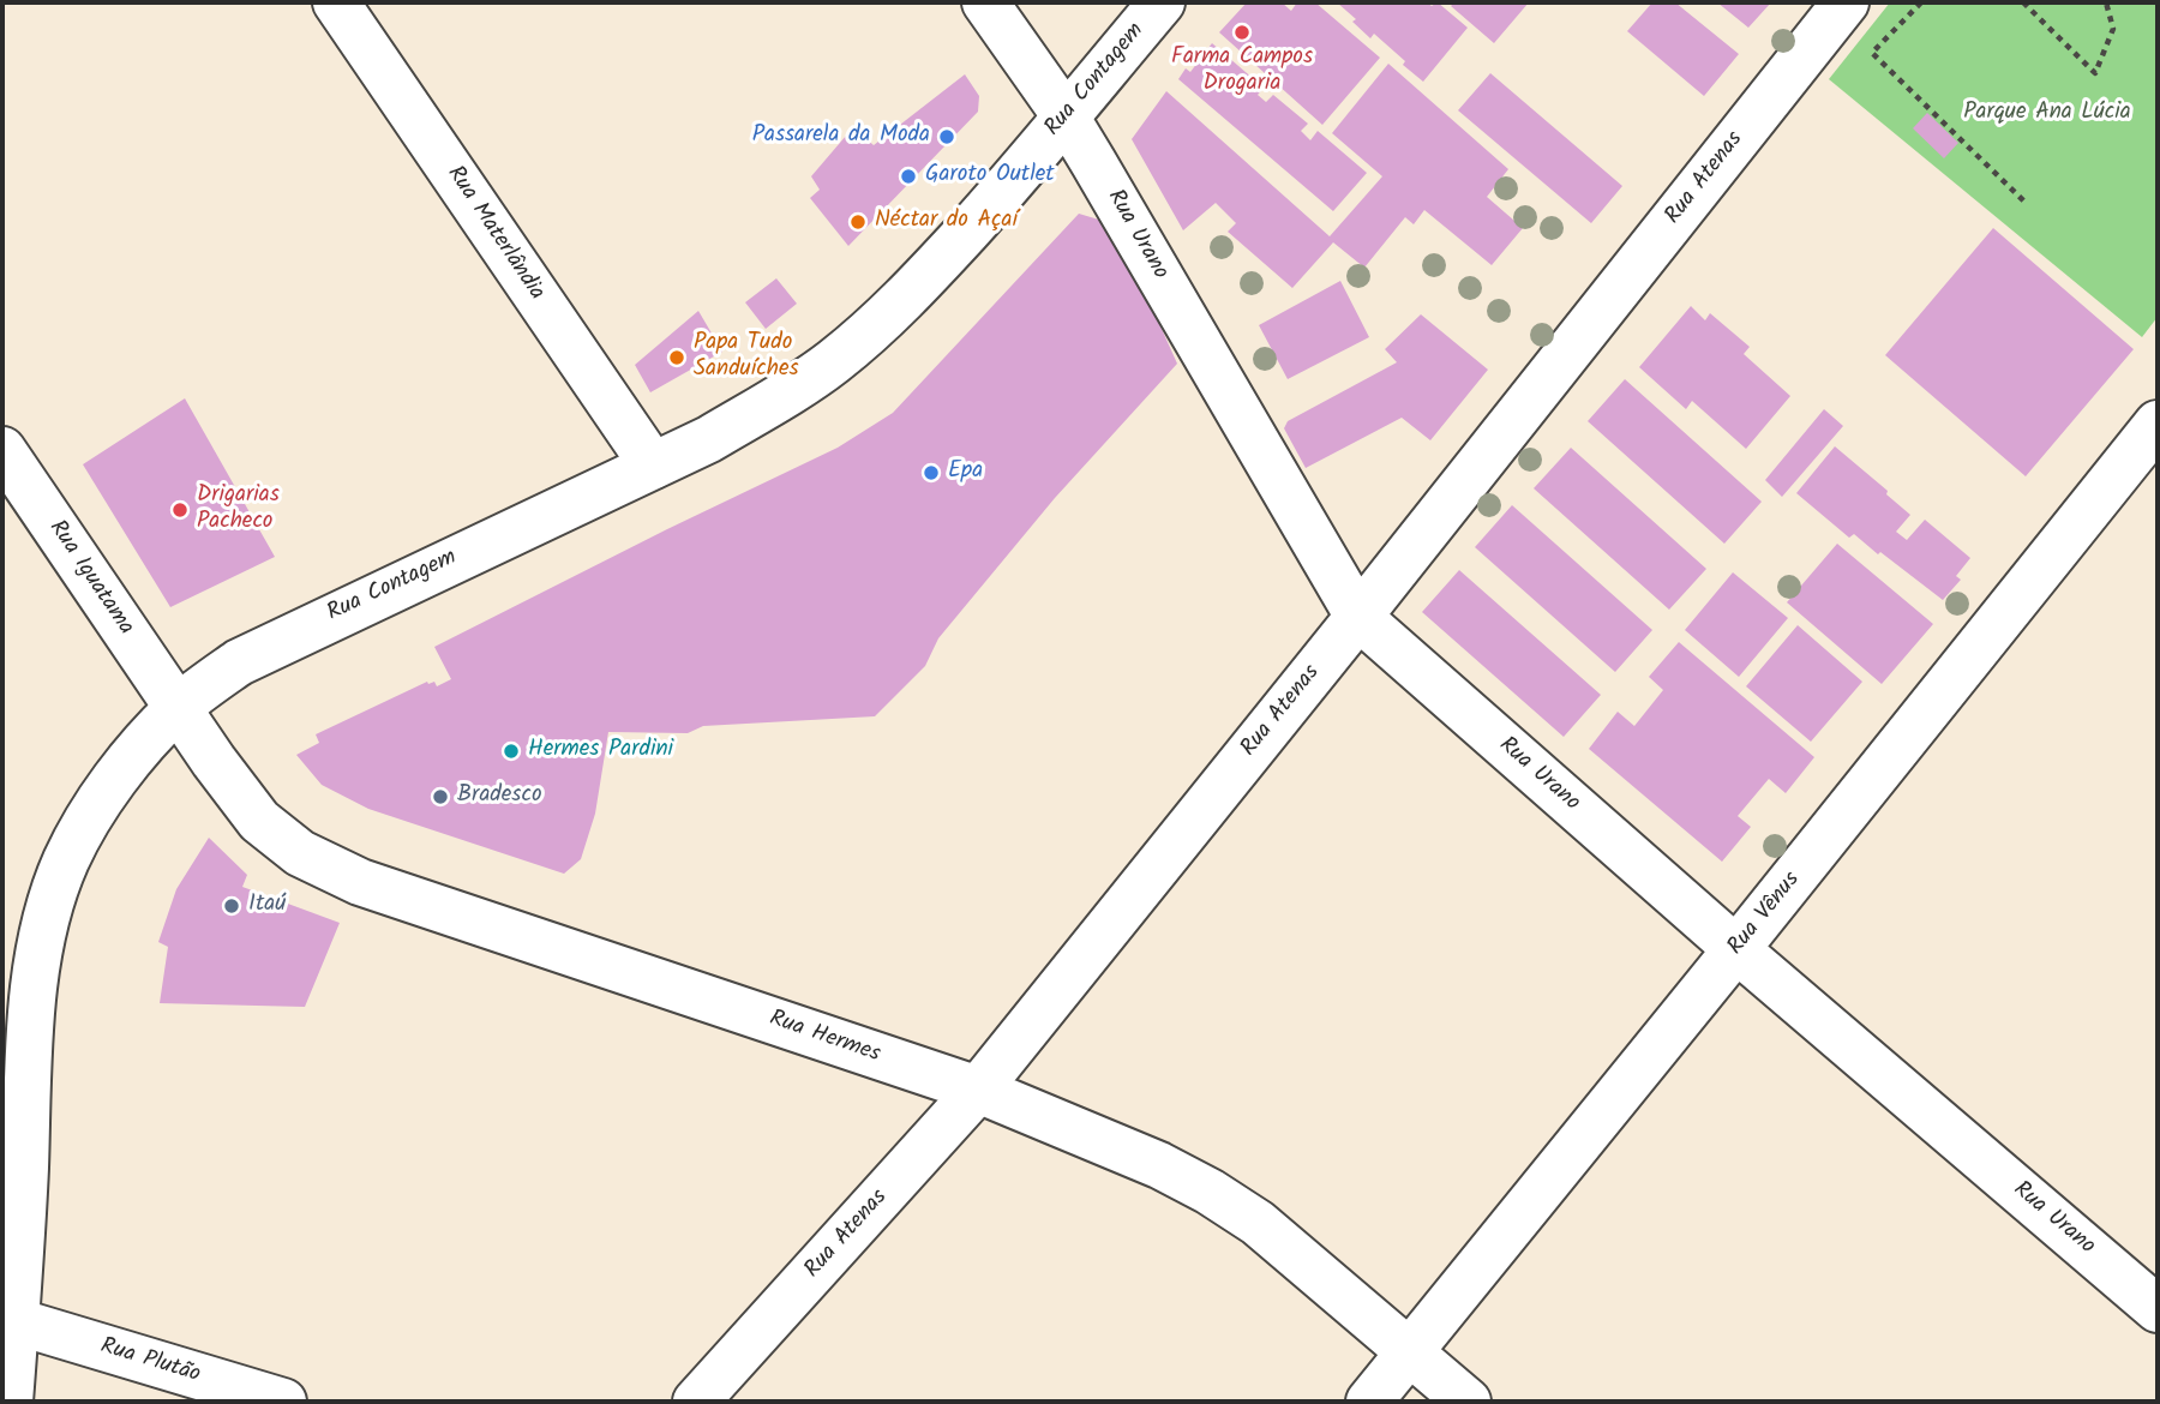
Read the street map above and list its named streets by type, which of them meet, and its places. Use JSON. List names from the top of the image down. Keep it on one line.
{"streets":{"street":["Rua Contagem","Rua Atenas","Rua Materlândia","Rua Urano","Rua Iguatama","Rua Vênus","Rua Hermes","Rua Plutão"]},"crossings":[["Rua Contagem","Rua Materlândia"],["Rua Contagem","Rua Urano"],["Rua Contagem","Rua Iguatama"],["Rua Contagem","Rua Hermes"],["Rua Contagem","Rua Plutão"],["Rua Atenas","Rua Urano"],["Rua Atenas","Rua Hermes"],["Rua Urano","Rua Vênus"],["Rua Iguatama","Rua Hermes"],["Rua Vênus","Rua Hermes"]],"parks":["Parque Ana Lúcia"],"places":["Farma Campos Drogaria","Passarela da Moda","Garoto Outlet","Néctar do Açaí","Papa Tudo Sanduíches","Epa","Drigarias Pacheco","Hermes Pardini","Bradesco","Itaú"]}
